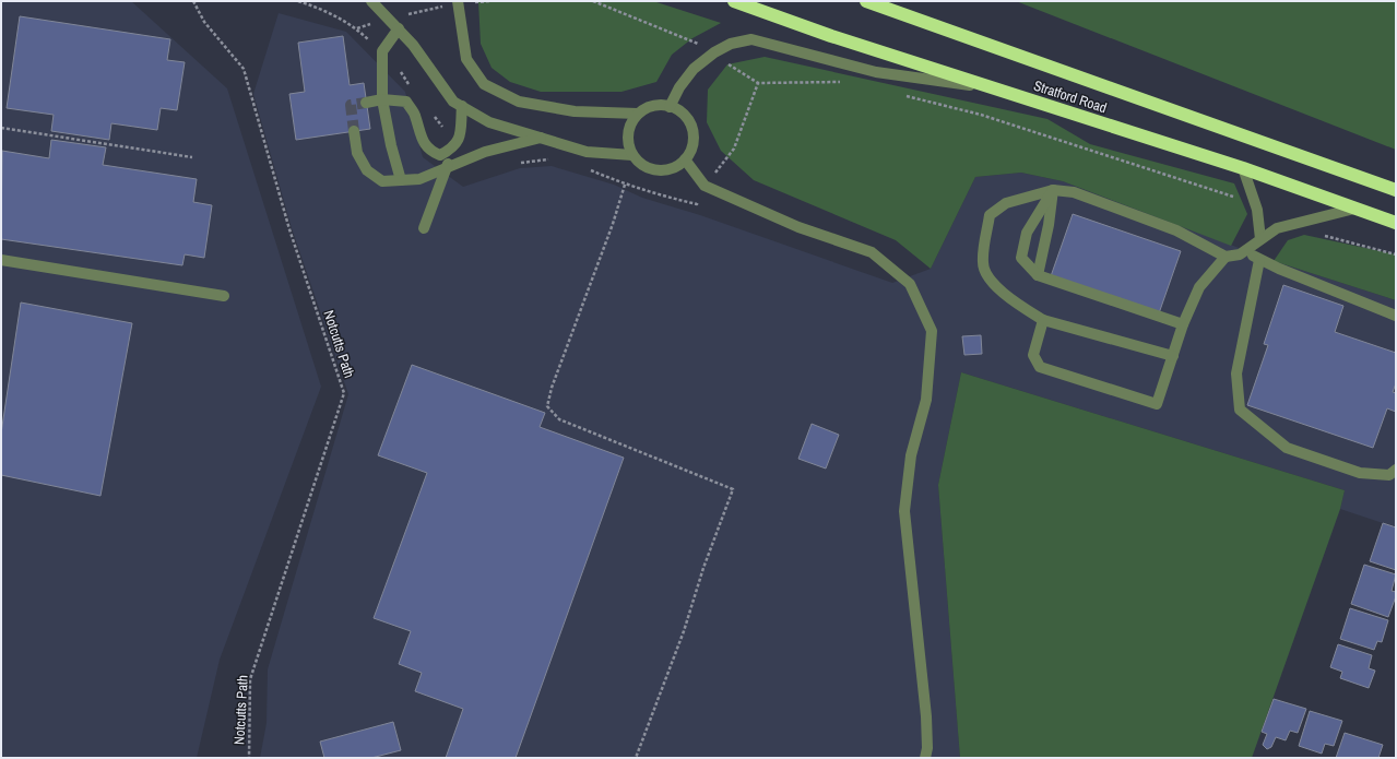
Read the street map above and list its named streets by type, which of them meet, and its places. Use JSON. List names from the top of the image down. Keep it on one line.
{"streets":{"highway":["Stratford Road"],"path":["Notcutts Path"]}}
